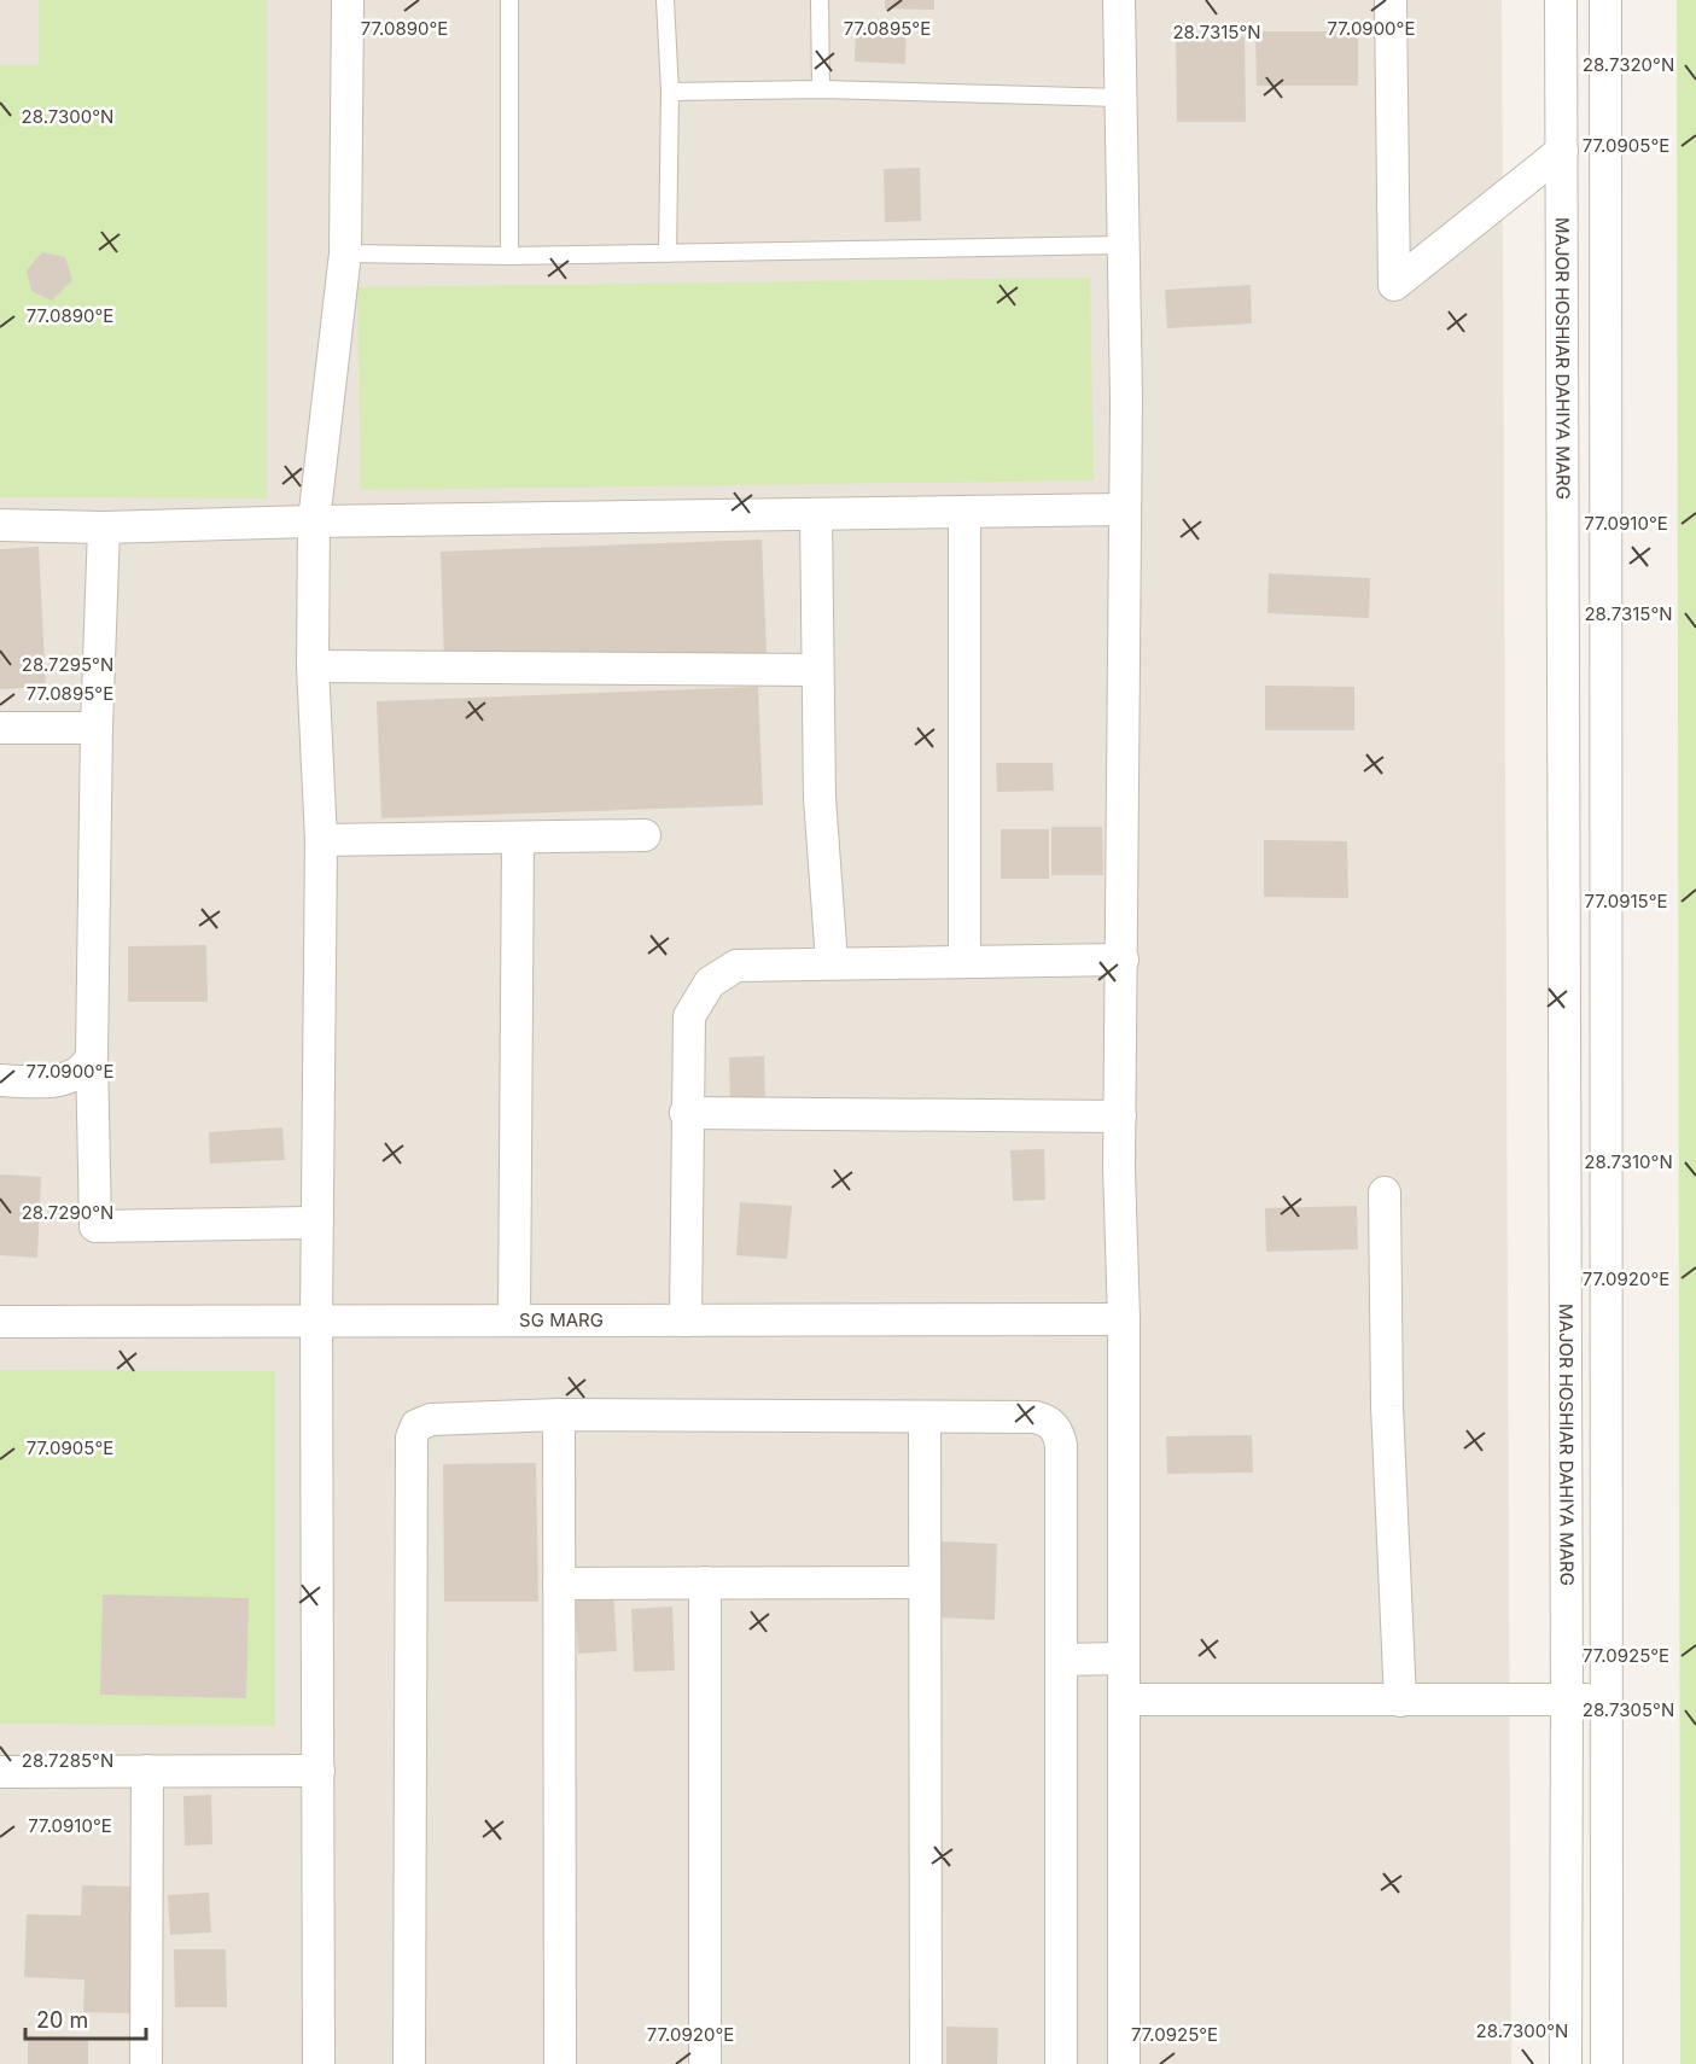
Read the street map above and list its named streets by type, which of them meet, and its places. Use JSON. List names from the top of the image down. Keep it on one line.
{"streets":{"street":["MAJOR HOSHIAR DAHIYA MARG","SG MARG"]},"scale_bar":"20 m","coordinates":["77.0890°E","77.0895°E","77.0900°E","28.7315°N","28.7320°N","28.7300°N","77.0905°E","77.0910°E","28.7295°N","77.0915°E","28.7310°N","28.7290°N","77.0920°E","77.0925°E","28.7305°N","28.7285°N"]}
